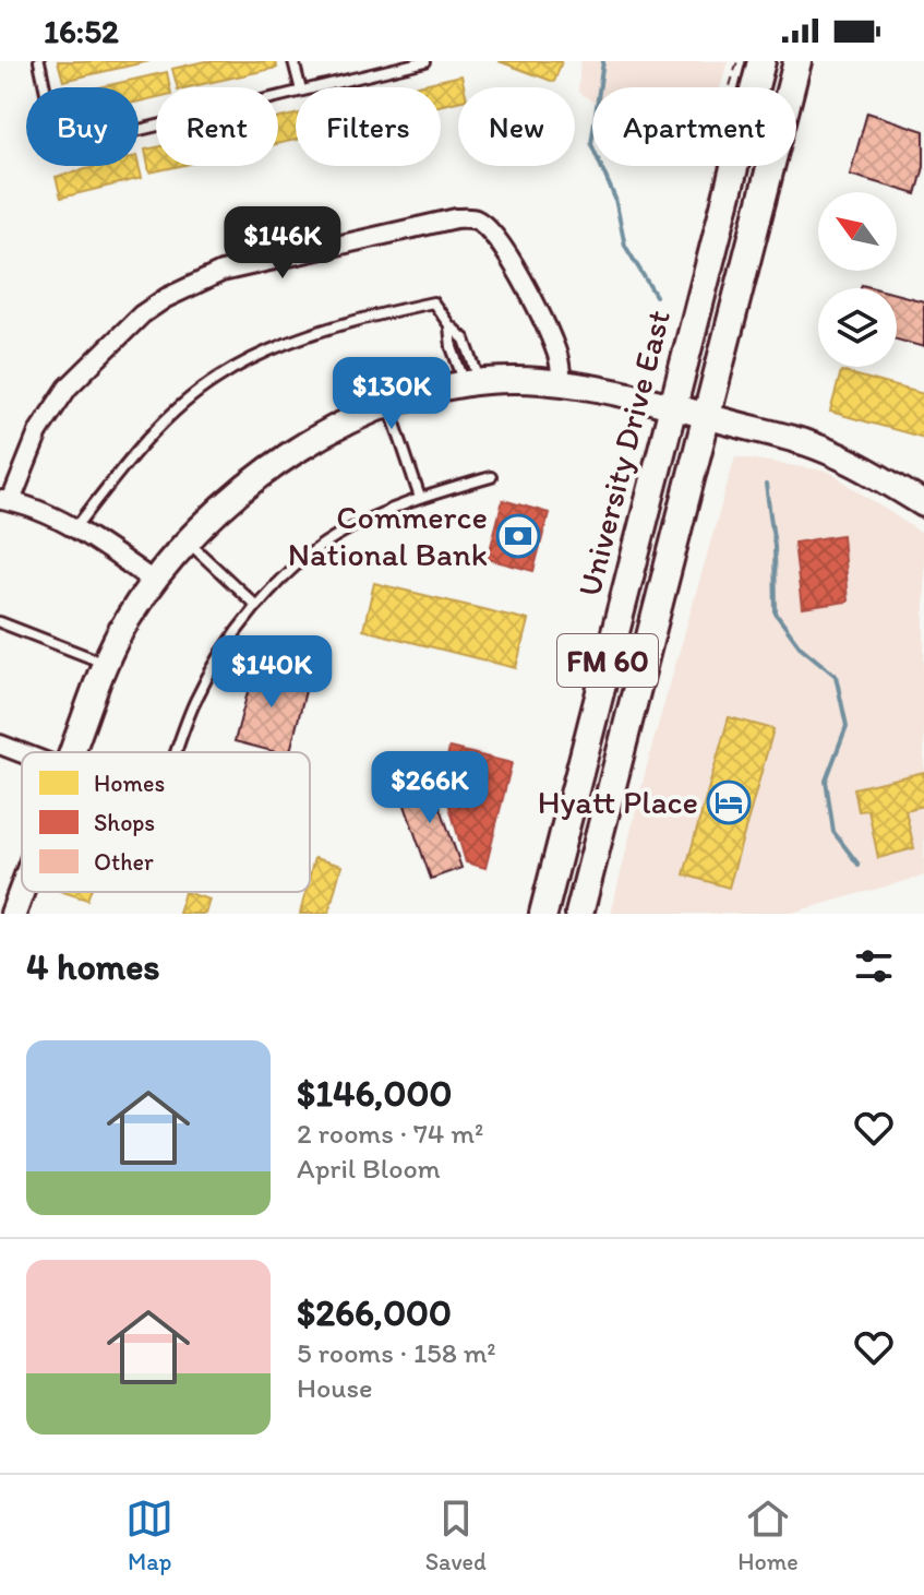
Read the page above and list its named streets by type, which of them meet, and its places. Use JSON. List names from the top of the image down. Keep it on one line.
{"streets":{"main road":["University Drive East","FM 60"]},"places":{"bank":["Commerce National Bank"],"hotel":["Hyatt Place"]},"legend":["Homes","Shops","Other"],"north":"top left","page":{"status":"16:52","chip":["Buy","Rent","Filters","New","Apartment"],"price":["$146K","$130K","$140K","$266K"],"heading":"4 homes","list":[{"name":"$146,000","note":"2 rooms · 74 m² · April Bloom"},{"name":"$266,000","note":"5 rooms · 158 m² · House"}],"tabs":["Map","Saved","Home"]}}
